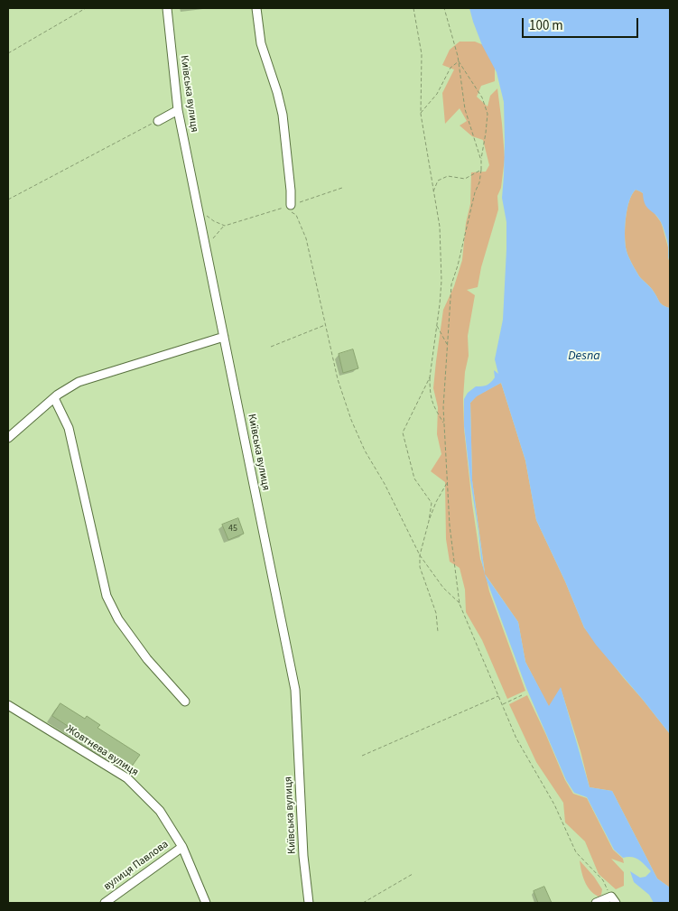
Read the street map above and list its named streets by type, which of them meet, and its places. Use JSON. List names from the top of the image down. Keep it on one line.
{"streets":{"street":["Київська вулиця","Жовтнева вулиця","вулиця Павлова"]},"crossings":[["Жовтнева вулиця","вулиця Павлова"]],"water":["Desna"],"house_numbers":["45"],"scale_bar":"100 m"}
